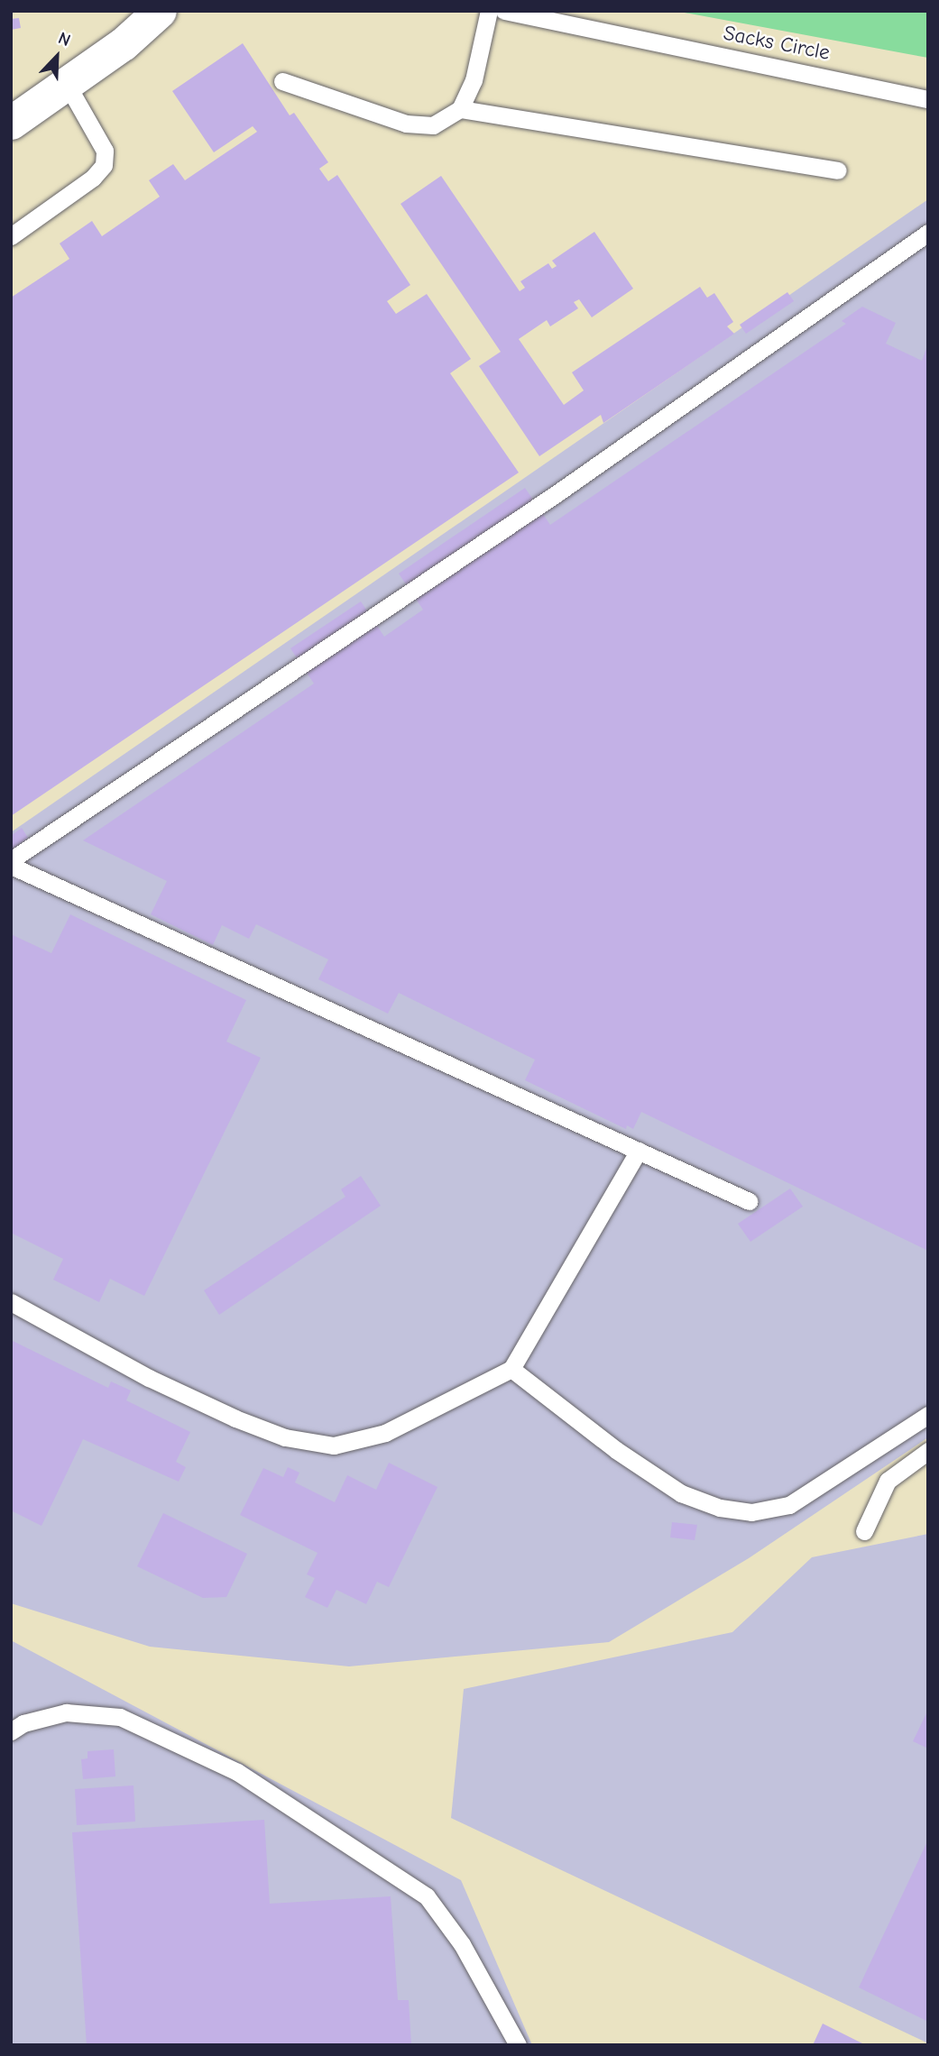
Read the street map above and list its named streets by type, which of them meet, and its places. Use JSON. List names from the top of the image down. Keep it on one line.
{"streets":{"lane":["Sacks Circle"]},"north":"top right"}
